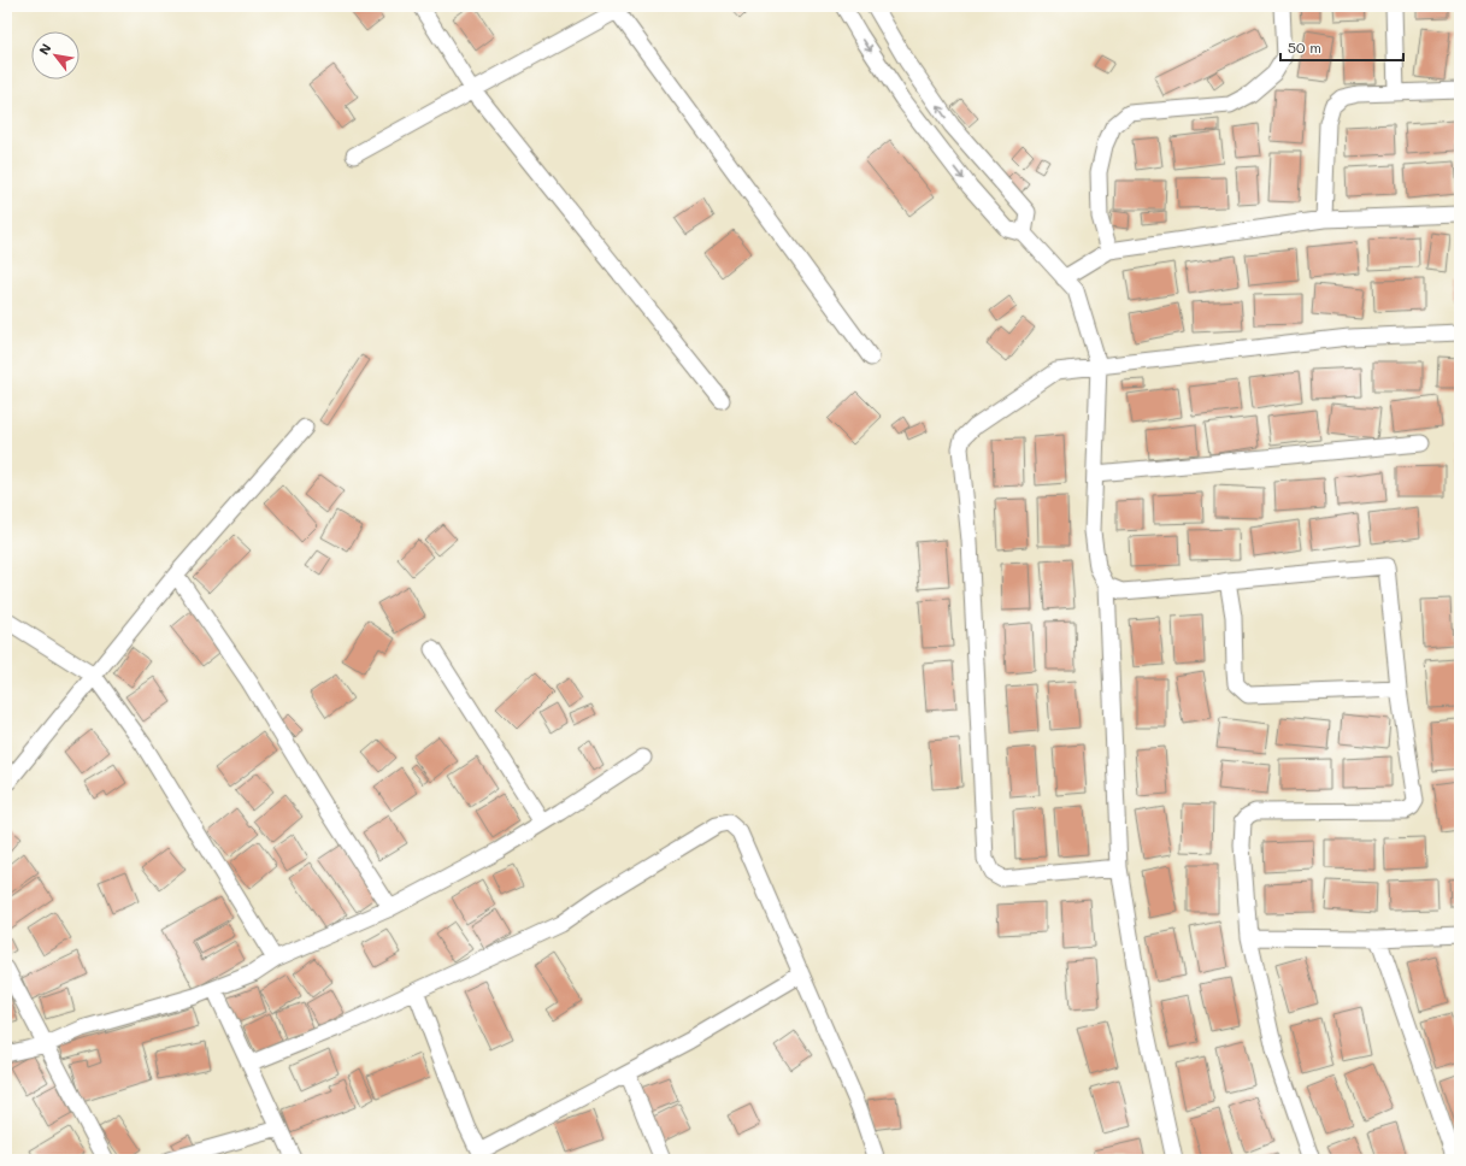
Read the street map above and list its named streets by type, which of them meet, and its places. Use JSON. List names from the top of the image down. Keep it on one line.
{"scale_bar":"50 m","north":"top left"}
